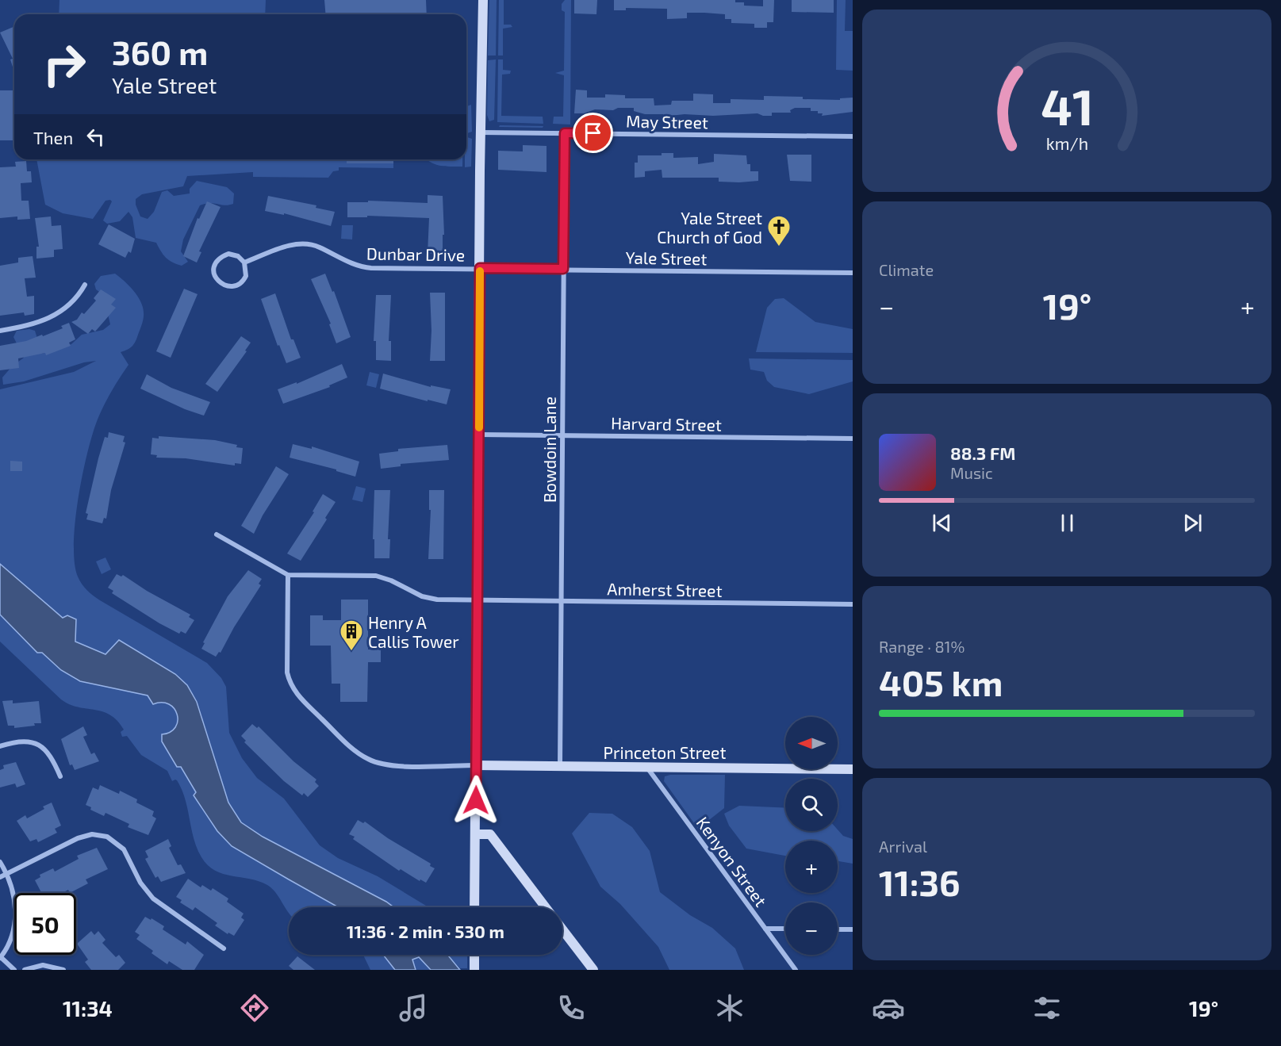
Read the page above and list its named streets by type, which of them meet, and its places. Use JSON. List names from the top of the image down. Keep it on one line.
{"streets":{"main road":["Princeton Street"],"street":["May Street","Dunbar Drive","Yale Street","Harvard Street","Bowdoin Lane","Amherst Street","Kenyon Street"]},"crossings":[["May Street","Bowdoin Lane"],["Dunbar Drive","Yale Street"],["Yale Street","Bowdoin Lane"],["Harvard Street","Bowdoin Lane"],["Bowdoin Lane","Amherst Street"],["Bowdoin Lane","Princeton Street"],["Princeton Street","Kenyon Street"]],"places":{"church":["Yale Street Church of God"],"building":["Henry A Callis Tower"]},"north":"left","page":{"turn":["360 m","Yale Street"],"then":"Then","tile":["Climate",["Range · 81%","405 km"],["Arrival","11:36"]],"heat":["−","19°","+"],"song":["88.3 FM","Music"],"map_buttons":["+","−"],"limit":"50","trip":"11:36 · 2 min · 530 m","tabs":["11:34","19°"],"gauge":["41","km/h"]}}
